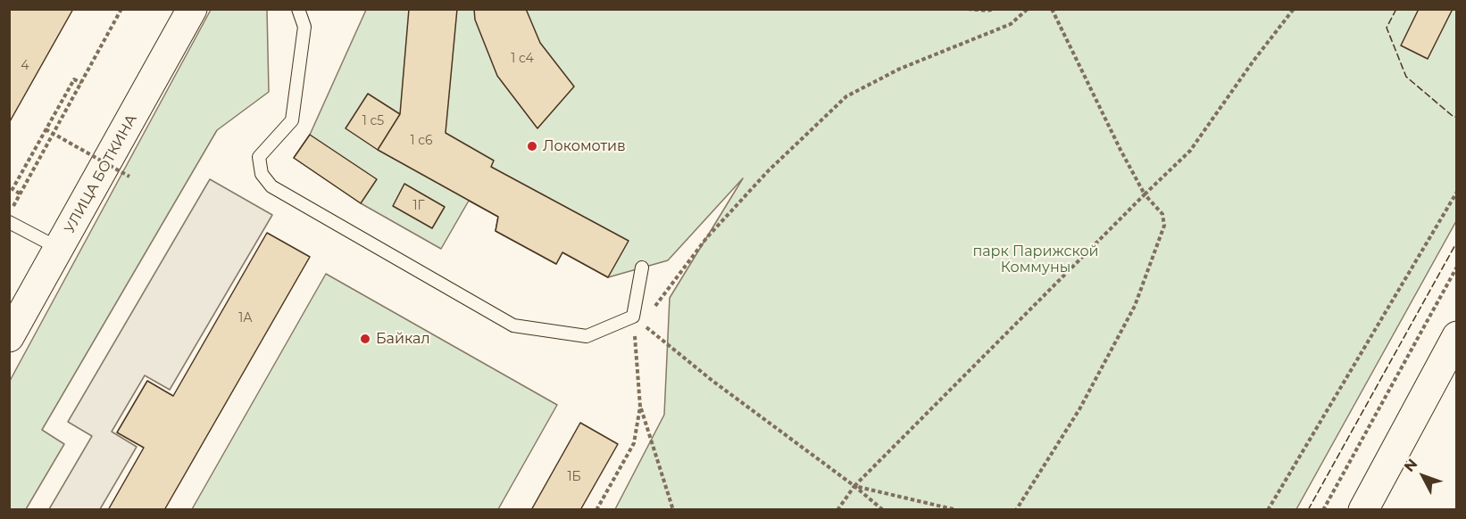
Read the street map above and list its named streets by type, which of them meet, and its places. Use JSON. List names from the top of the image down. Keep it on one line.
{"streets":{"main road":["УЛИЦА БОТКИНА"]},"parks":["парк Парижской Коммуны"],"places":["Локомотив","Байкал"],"house_numbers":["1 с4","4","1 с5","1 с6","1Г","1А","1Б"],"north":"top left"}
